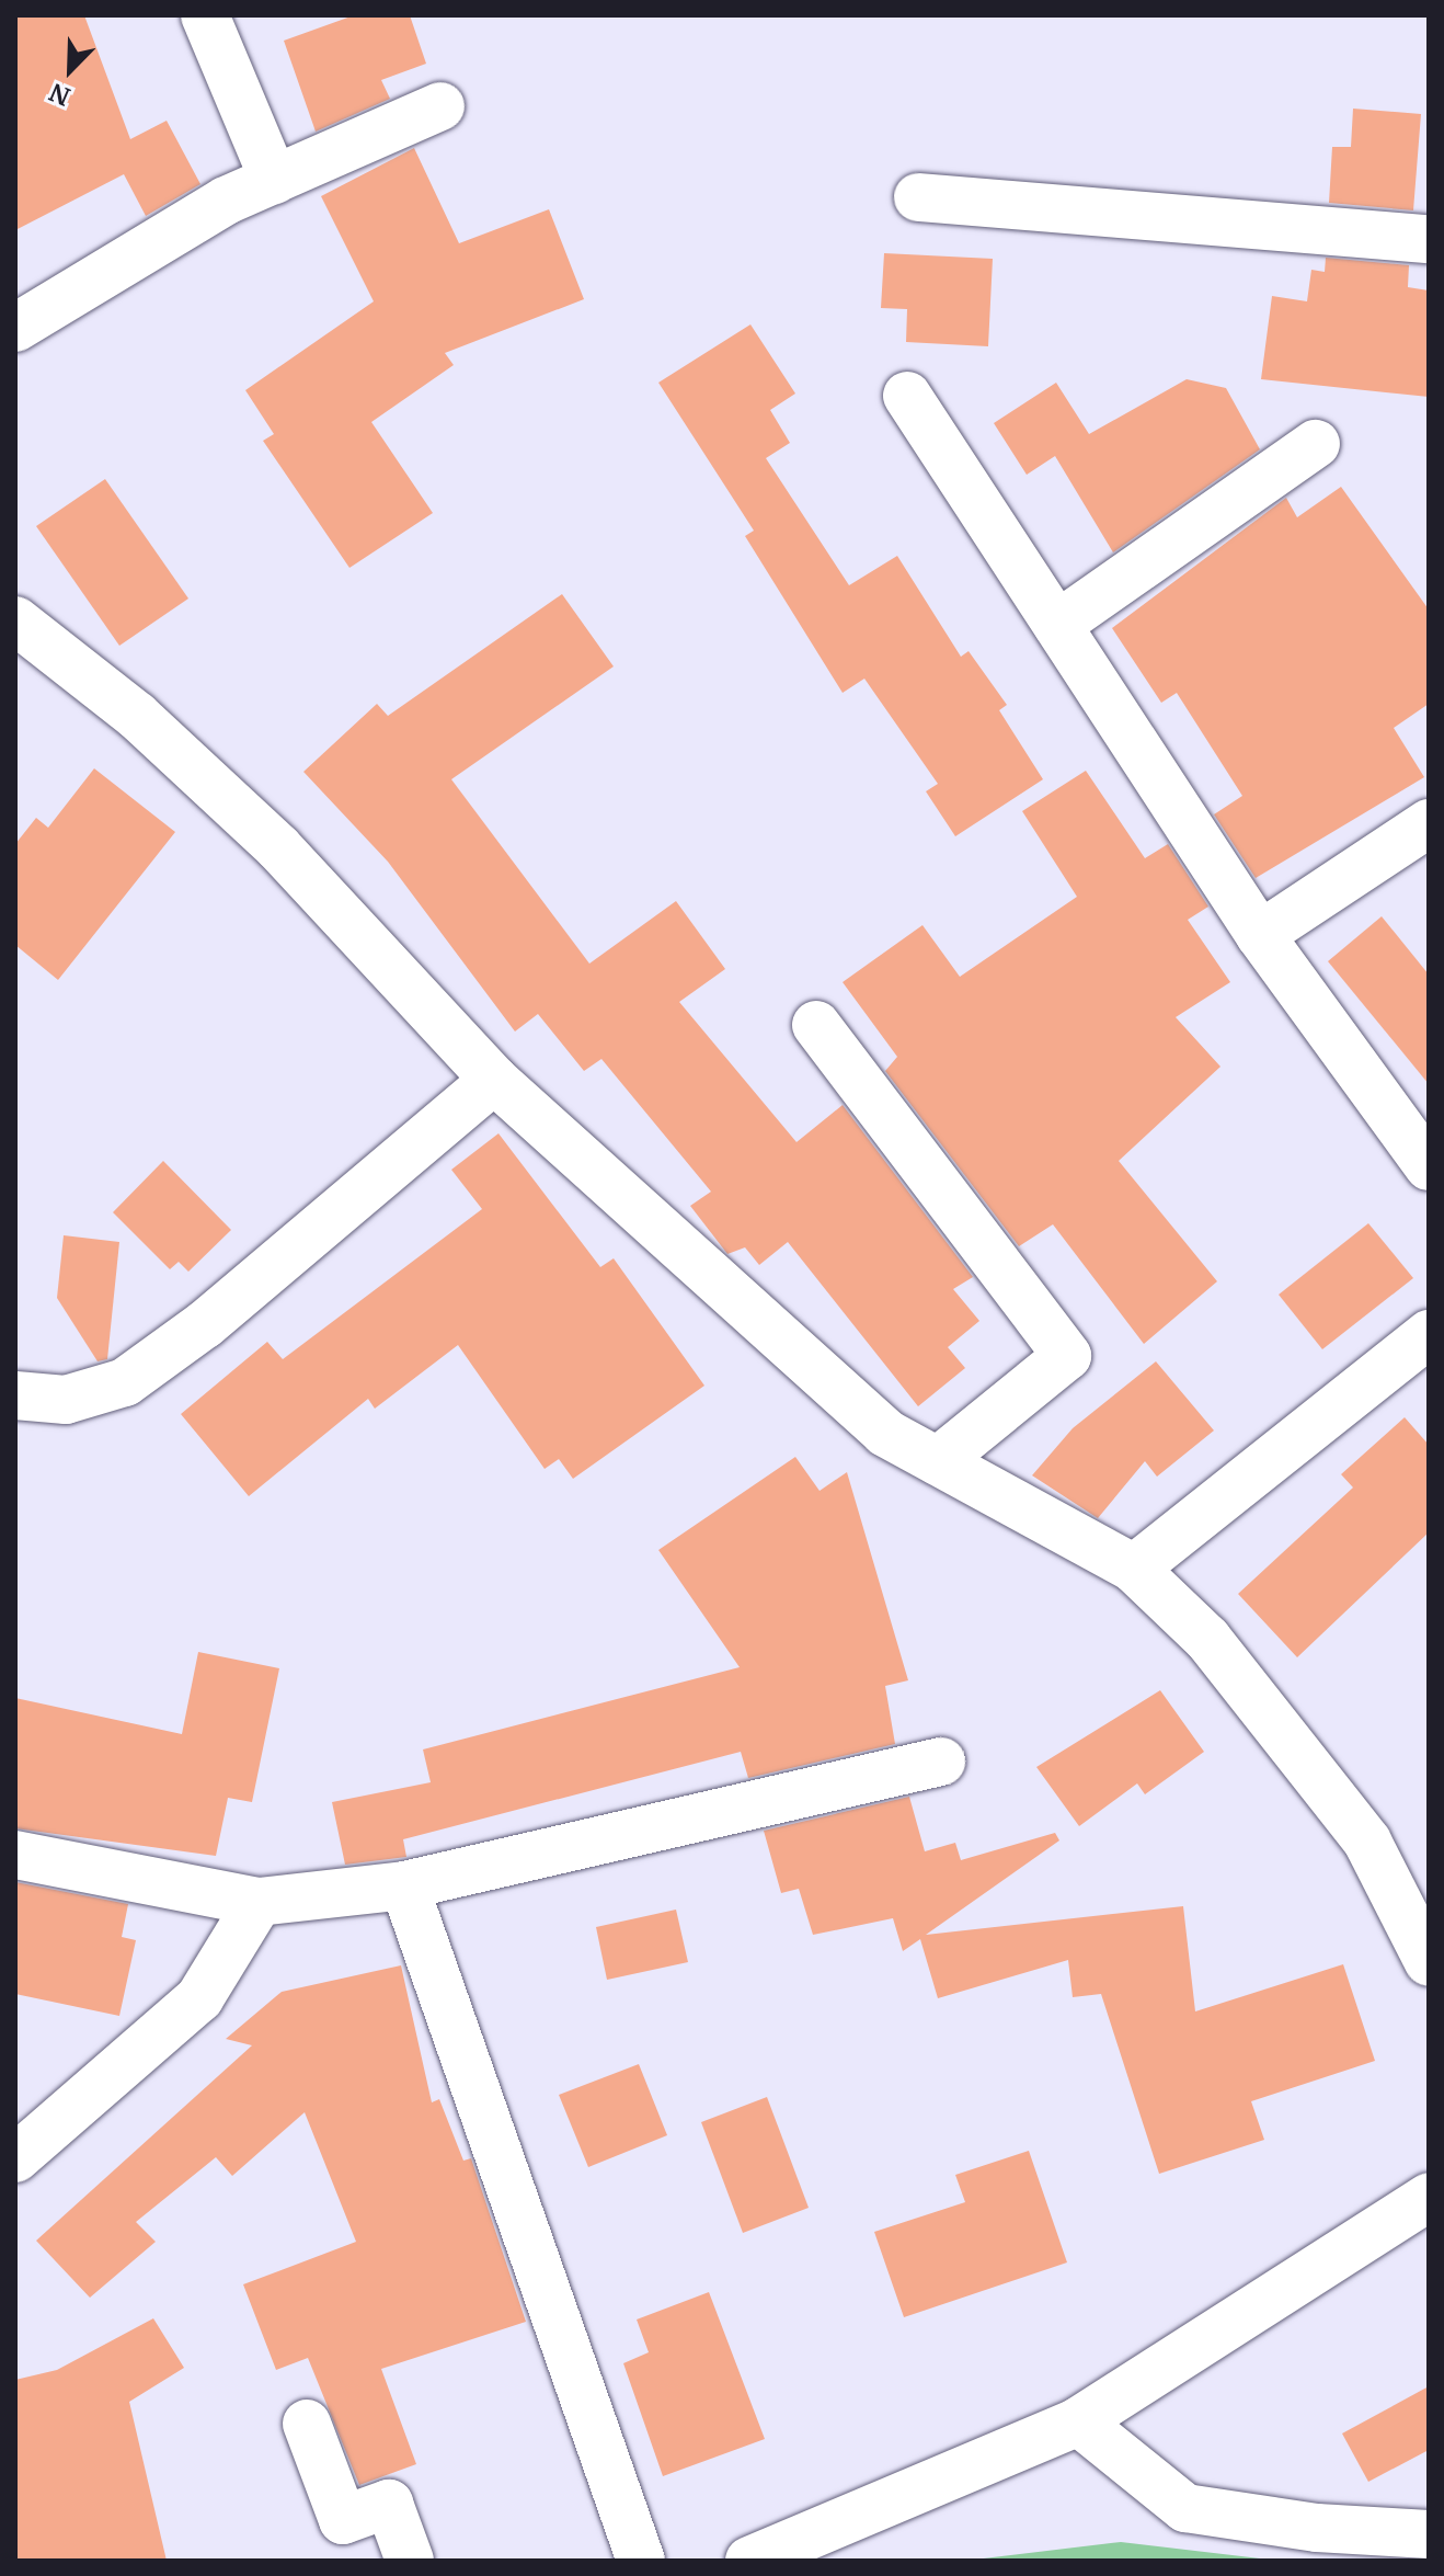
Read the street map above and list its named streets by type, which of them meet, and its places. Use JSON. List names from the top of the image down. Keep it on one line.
{"north":"bottom left"}
